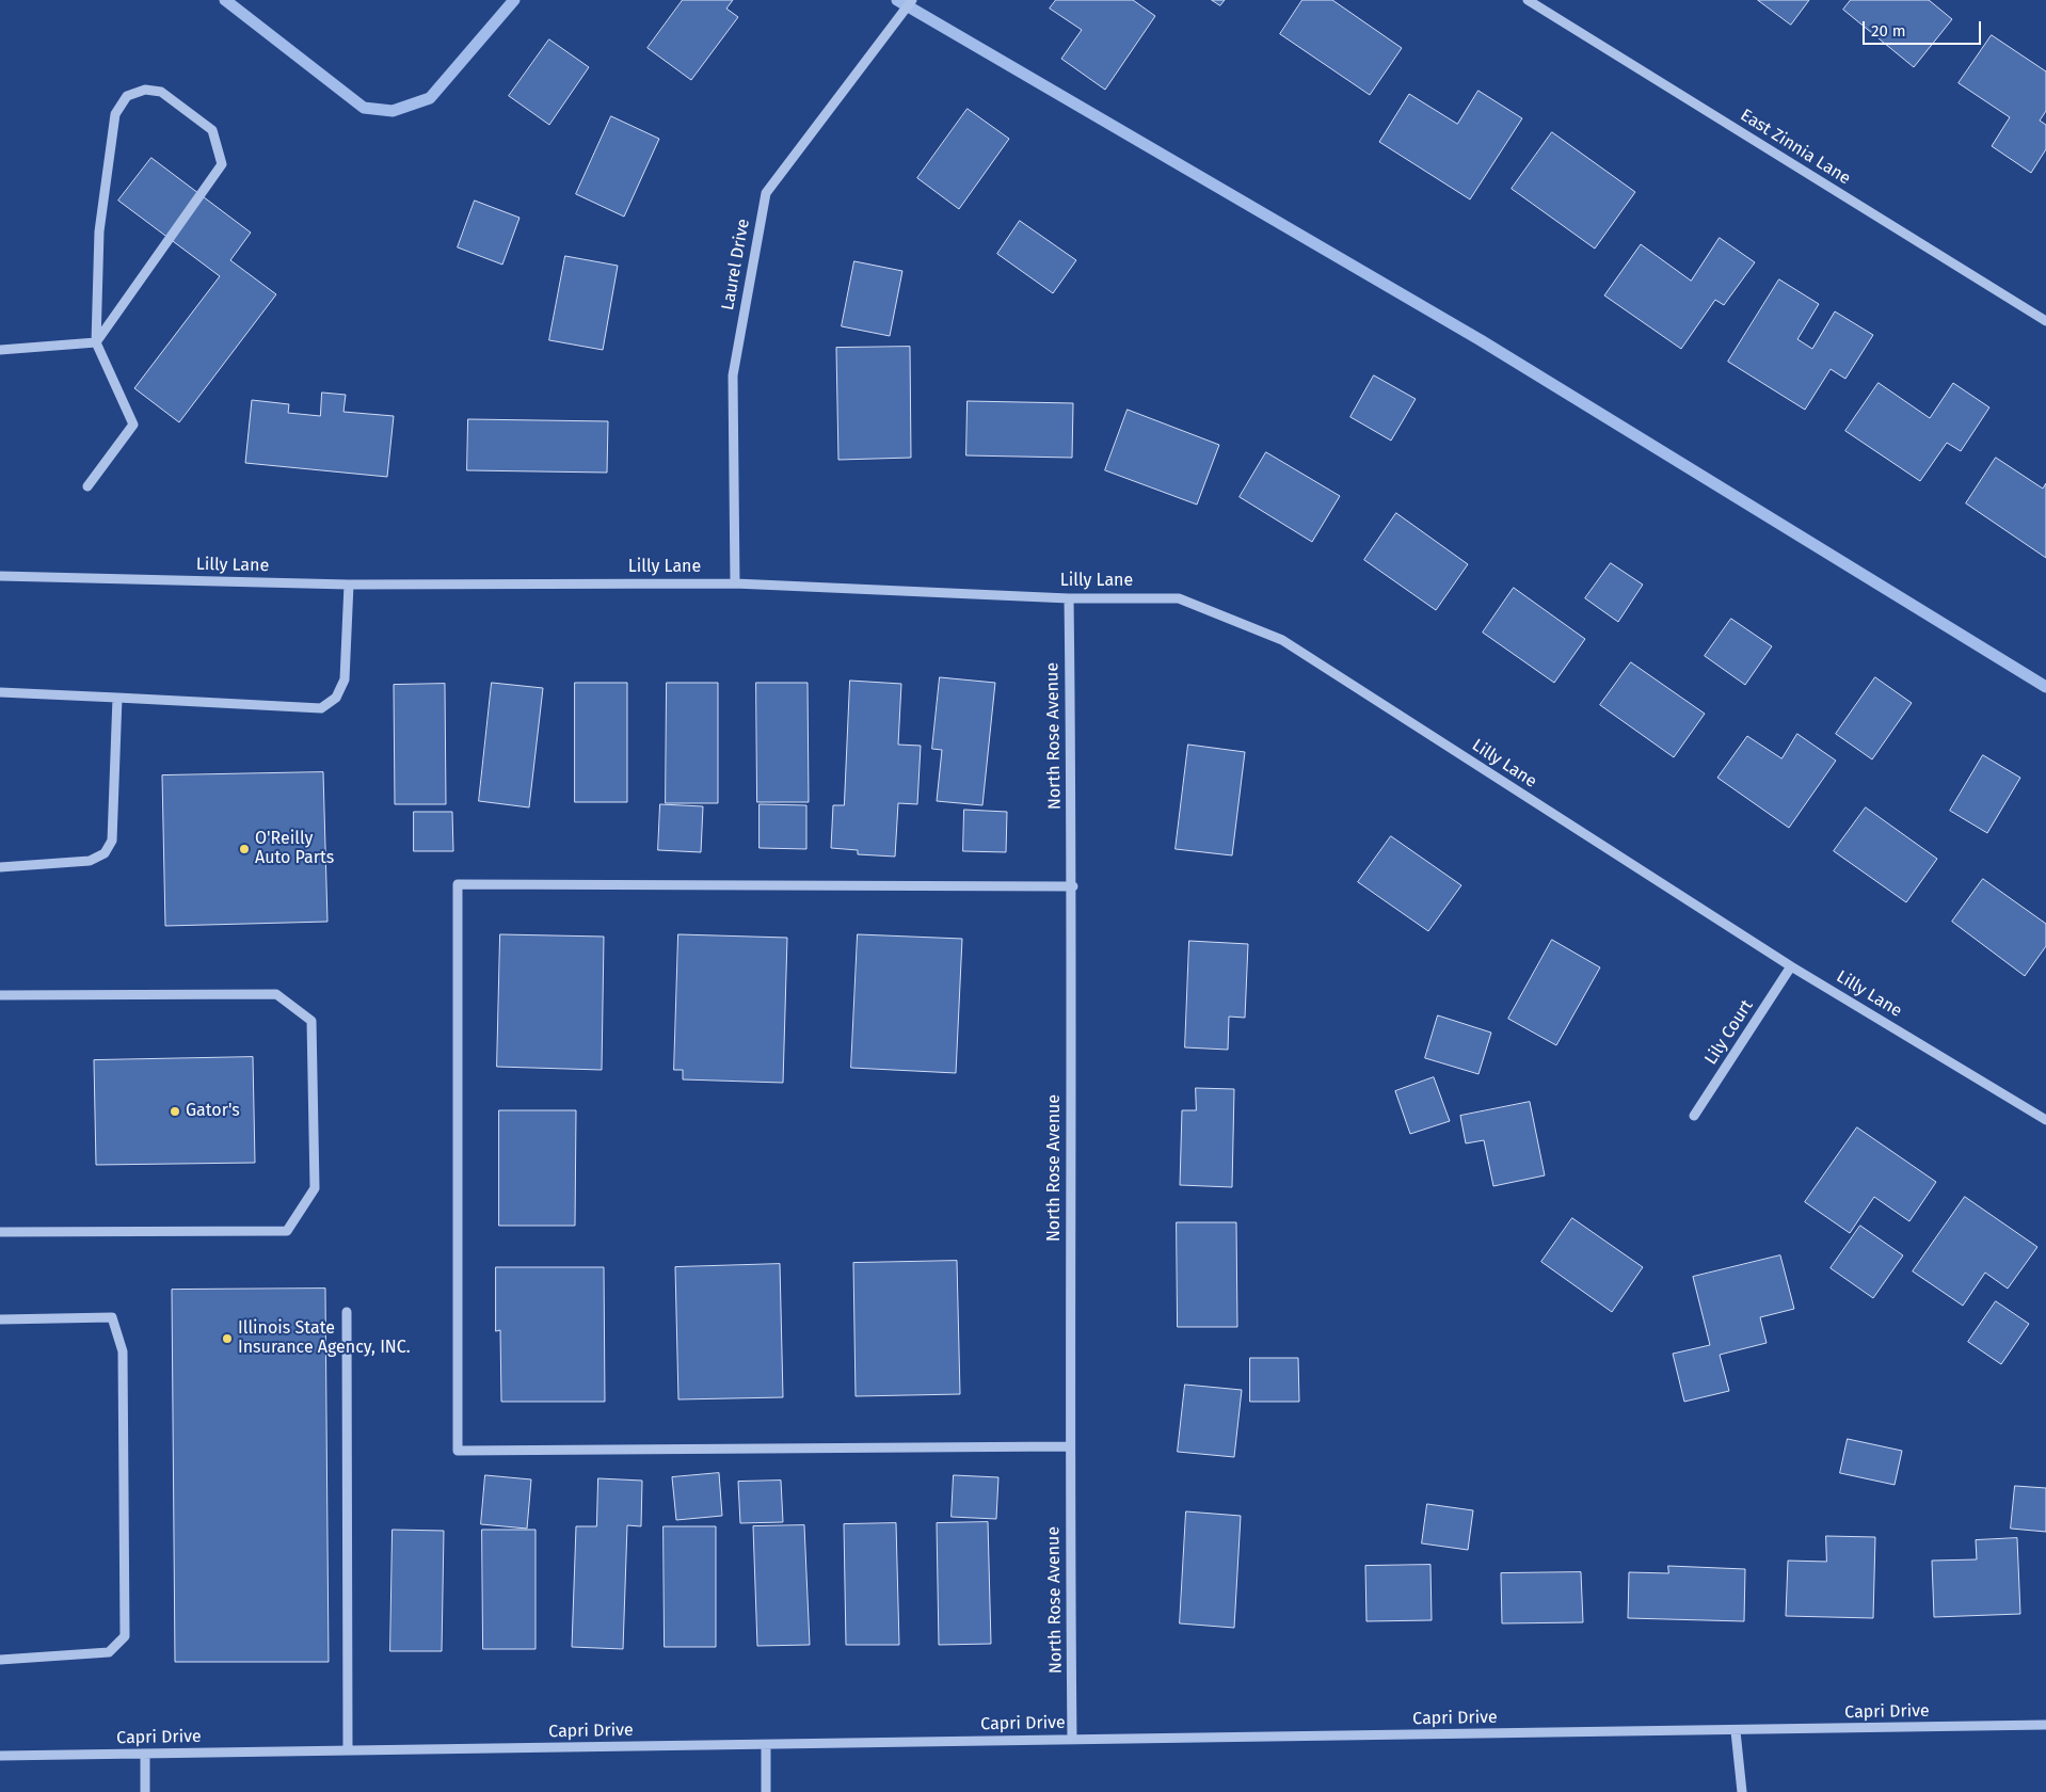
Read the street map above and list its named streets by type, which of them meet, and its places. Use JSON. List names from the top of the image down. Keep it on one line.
{"streets":{"street":["East Zinnia Lane","Laurel Drive","Lilly Lane","North Rose Avenue","Lily Court","Capri Drive"]},"crossings":[["Laurel Drive","Lilly Lane"],["Lilly Lane","North Rose Avenue"],["Lilly Lane","Lily Court"],["North Rose Avenue","Capri Drive"]],"places":["O'Reilly Auto Parts","Gator's","Illinois State Insurance Agency, INC."],"scale_bar":"20 m"}
